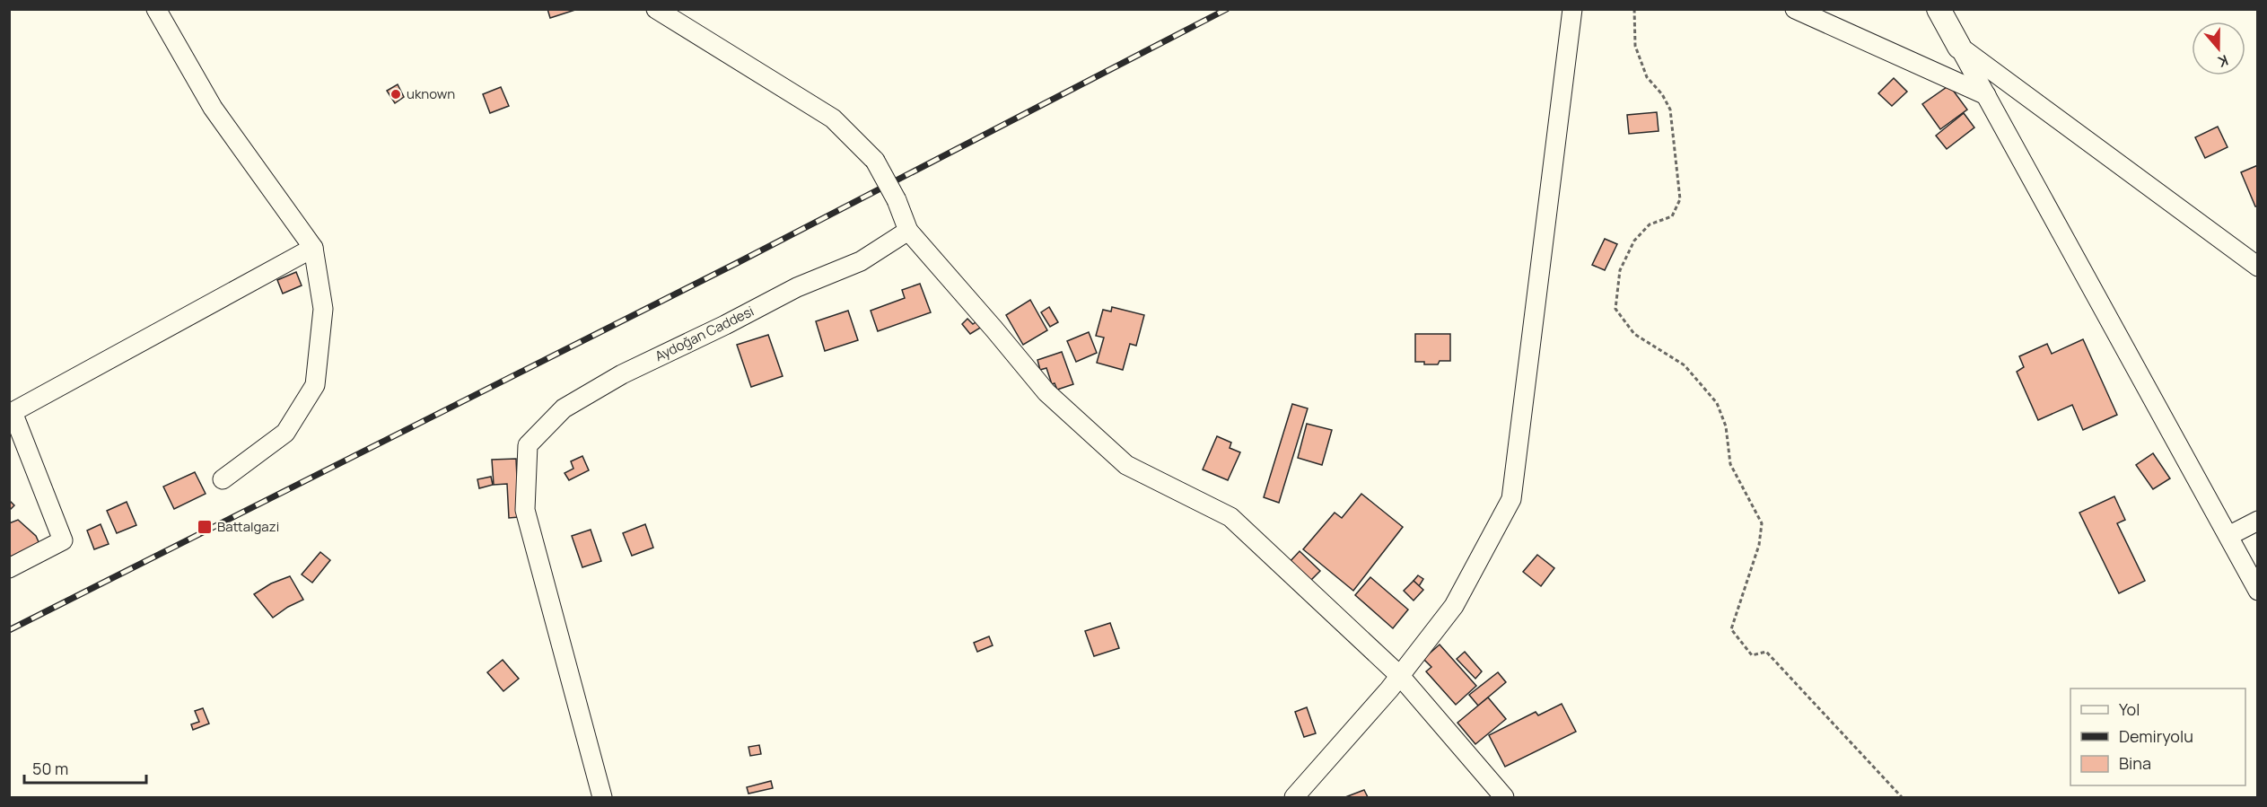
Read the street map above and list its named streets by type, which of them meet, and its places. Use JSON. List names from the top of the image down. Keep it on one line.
{"streets":{"street":["Aydoğan Caddesi"]},"places":{"other":["uknown"],"transit":["Battalgazi"]},"legend":["Yol","Demiryolu","Bina"],"scale_bar":"50 m","north":"bottom"}
